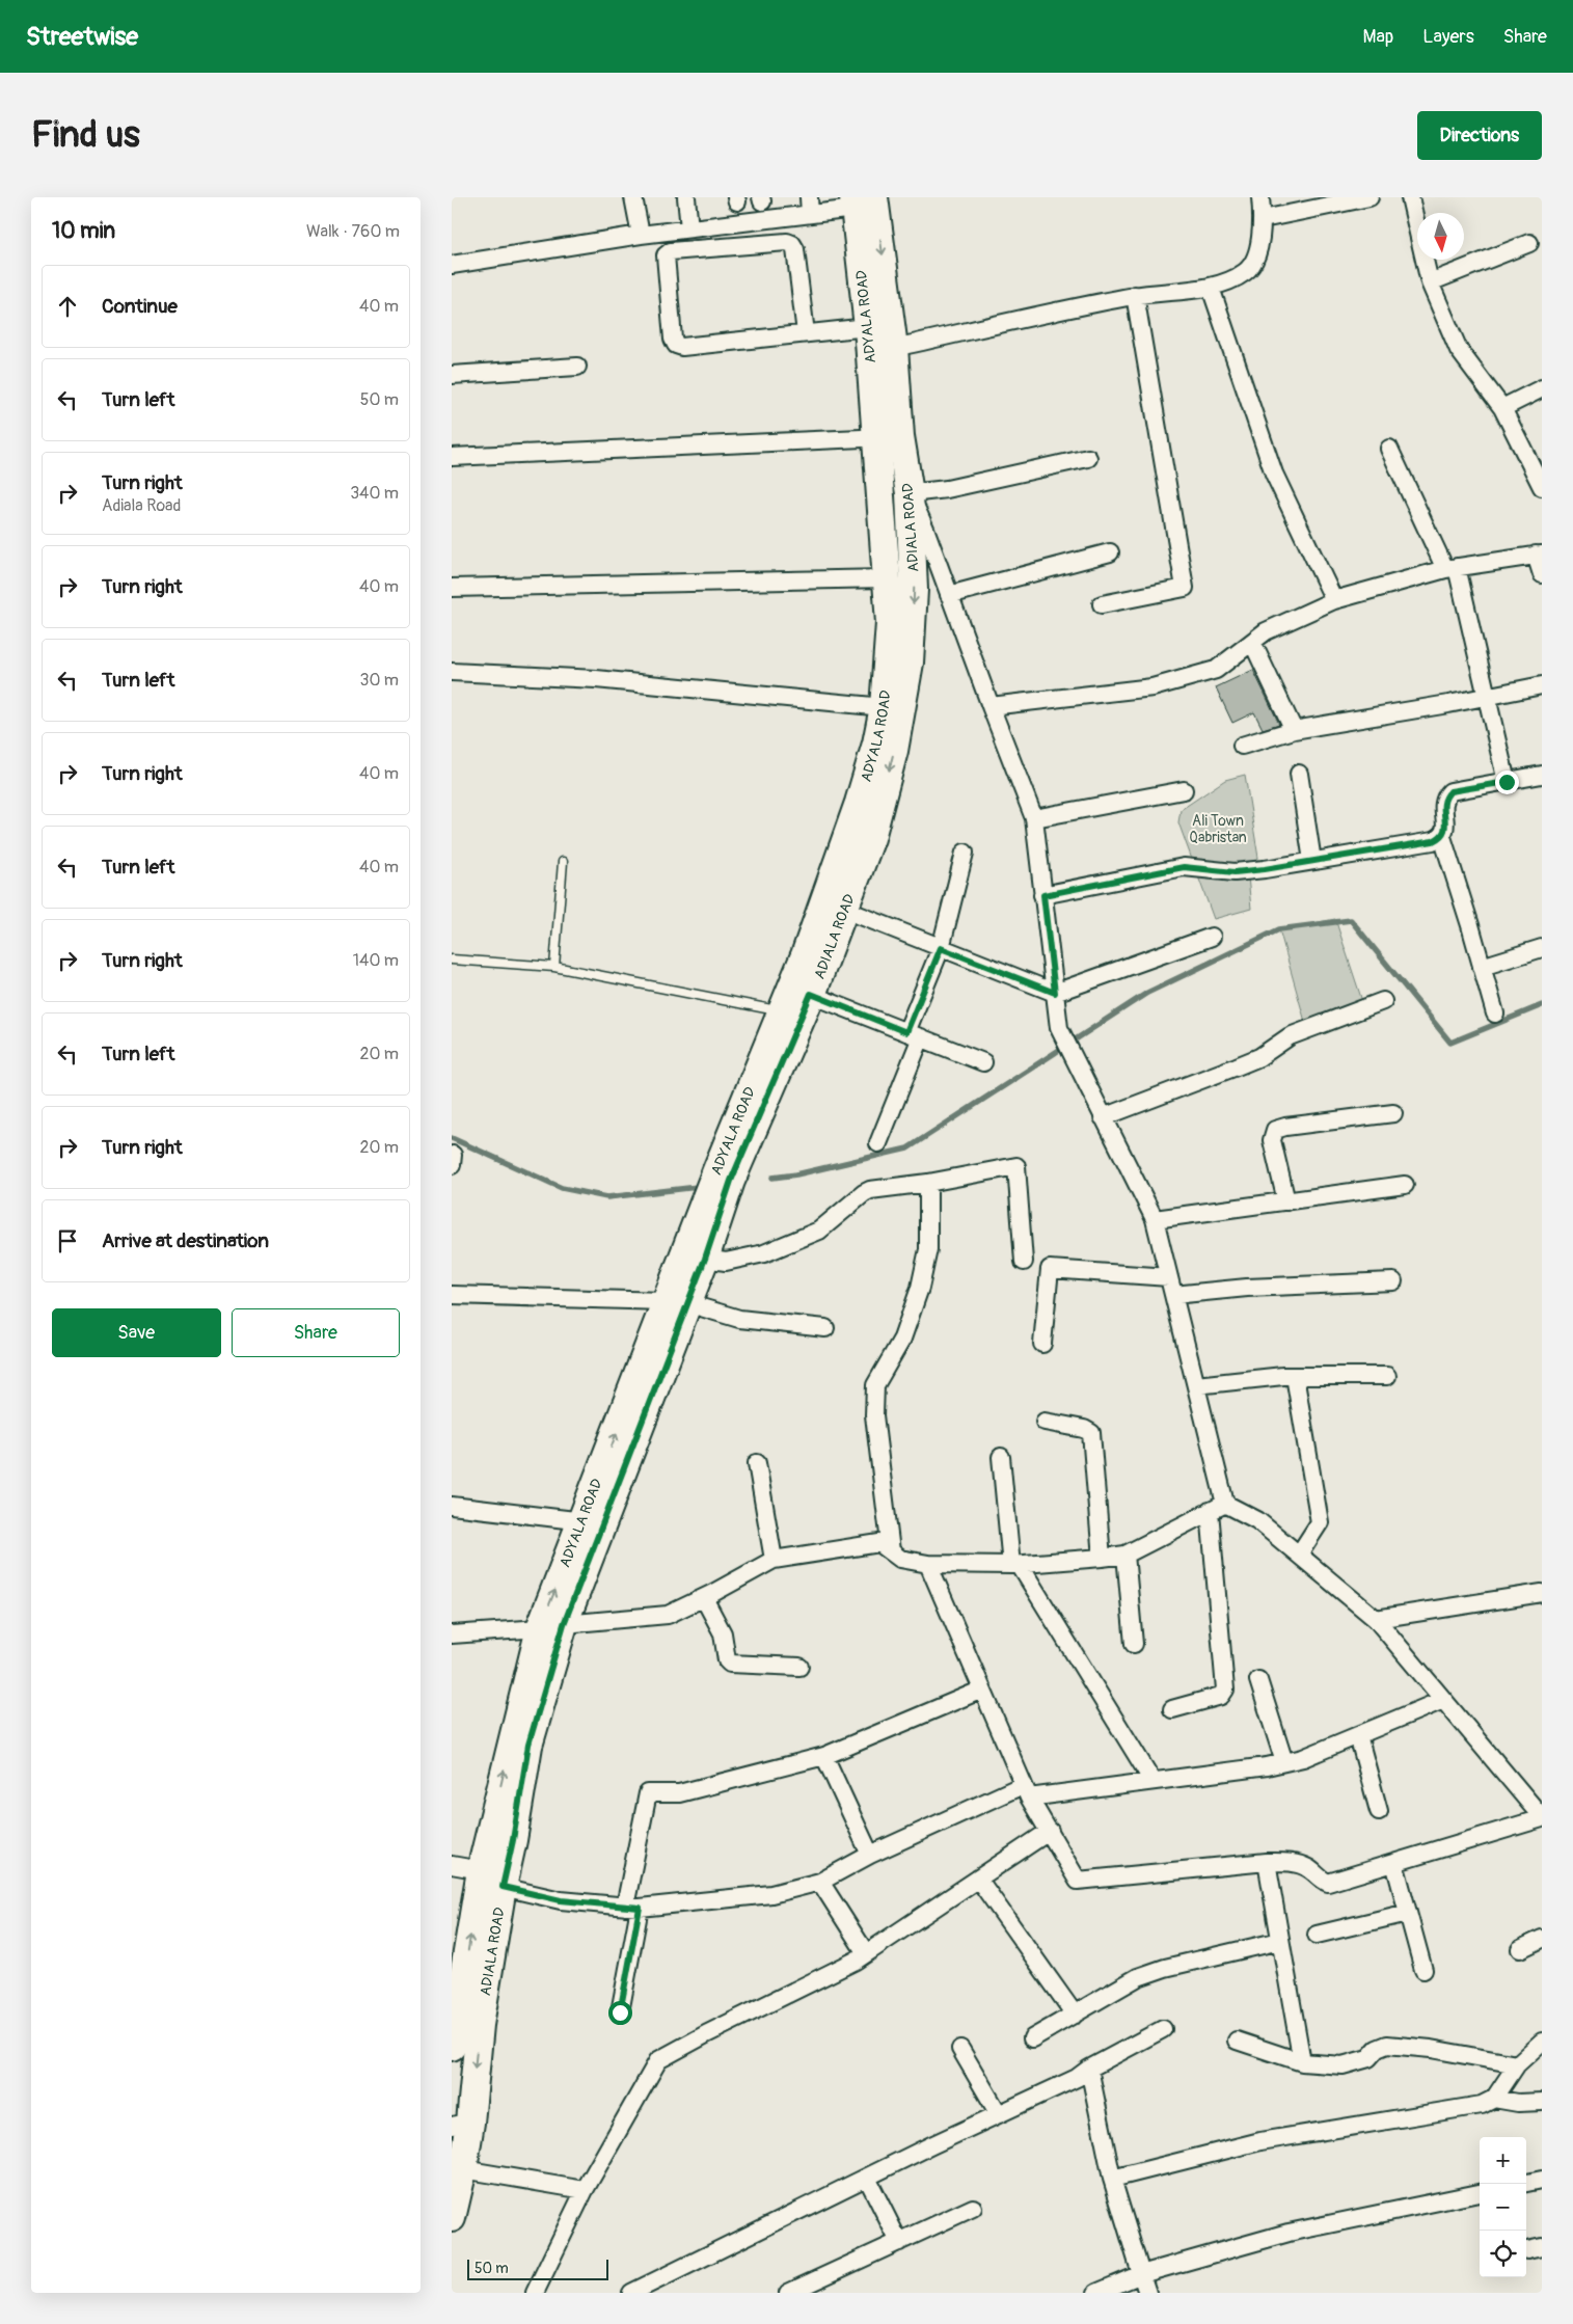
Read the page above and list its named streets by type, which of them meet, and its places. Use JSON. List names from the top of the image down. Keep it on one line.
{"streets":{"main road":["ADYALA ROAD","ADIALA ROAD"]},"crossings":[["ADYALA ROAD","ADIALA ROAD"]],"one_way":["ADYALA ROAD"],"parks":["Ali Town Qabristan"],"scale_bar":"50 m","north":"bottom","page":{"header":"Streetwise","nav":["Map","Layers","Share"],"buttons":["Directions",["Save","Share"]],"title":"Find us","heading":["10 min","Walk · 760 m"],"list":[["Continue","40 m"],["Turn left","50 m"],["Turn right","Adiala Road","340 m"],["Turn right","40 m"],["Turn left","30 m"],["Turn right","40 m"],["Turn left","40 m"],["Turn right","140 m"],["Turn left","20 m"],["Turn right","20 m"],"Arrive at destination"],"map_buttons":["+","−"],"scale":"50 m"}}
